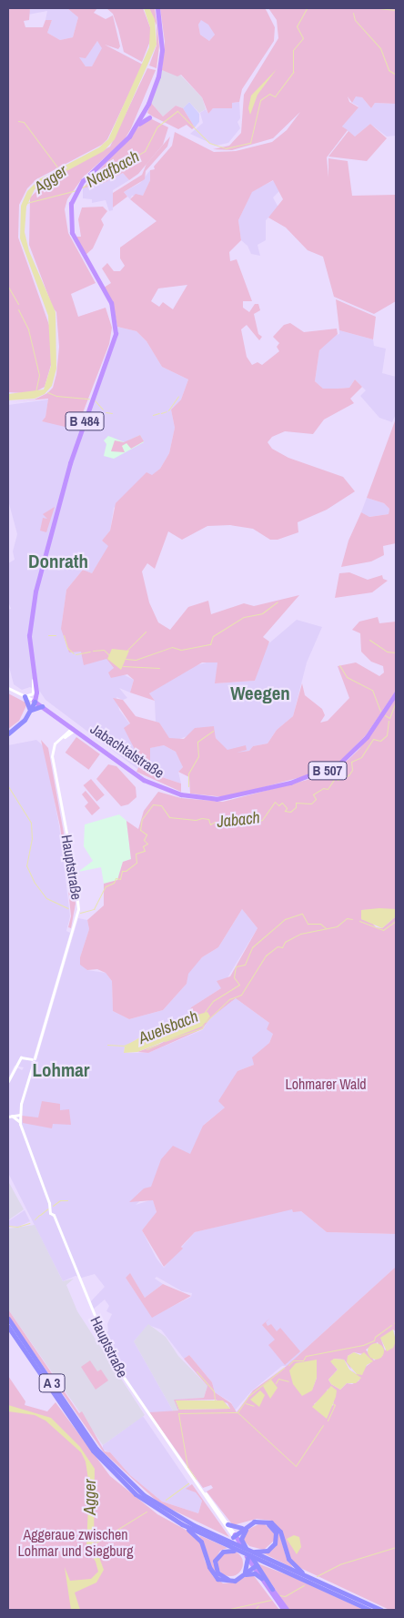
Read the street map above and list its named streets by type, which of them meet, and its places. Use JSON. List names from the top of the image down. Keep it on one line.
{"streets":{"highway":["A 3"],"main road":["B 484","Jabachtalstraße","B 507","Hauptstraße"]},"crossings":[["B 484","Jabachtalstraße"]],"districts":["Donrath","Weegen","Lohmar"],"water":["Naafbach","Agger","Jabach","Auelsbach"],"parks":["Lohmarer Wald","Aggeraue zwischen Lohmar und Siegburg"]}
